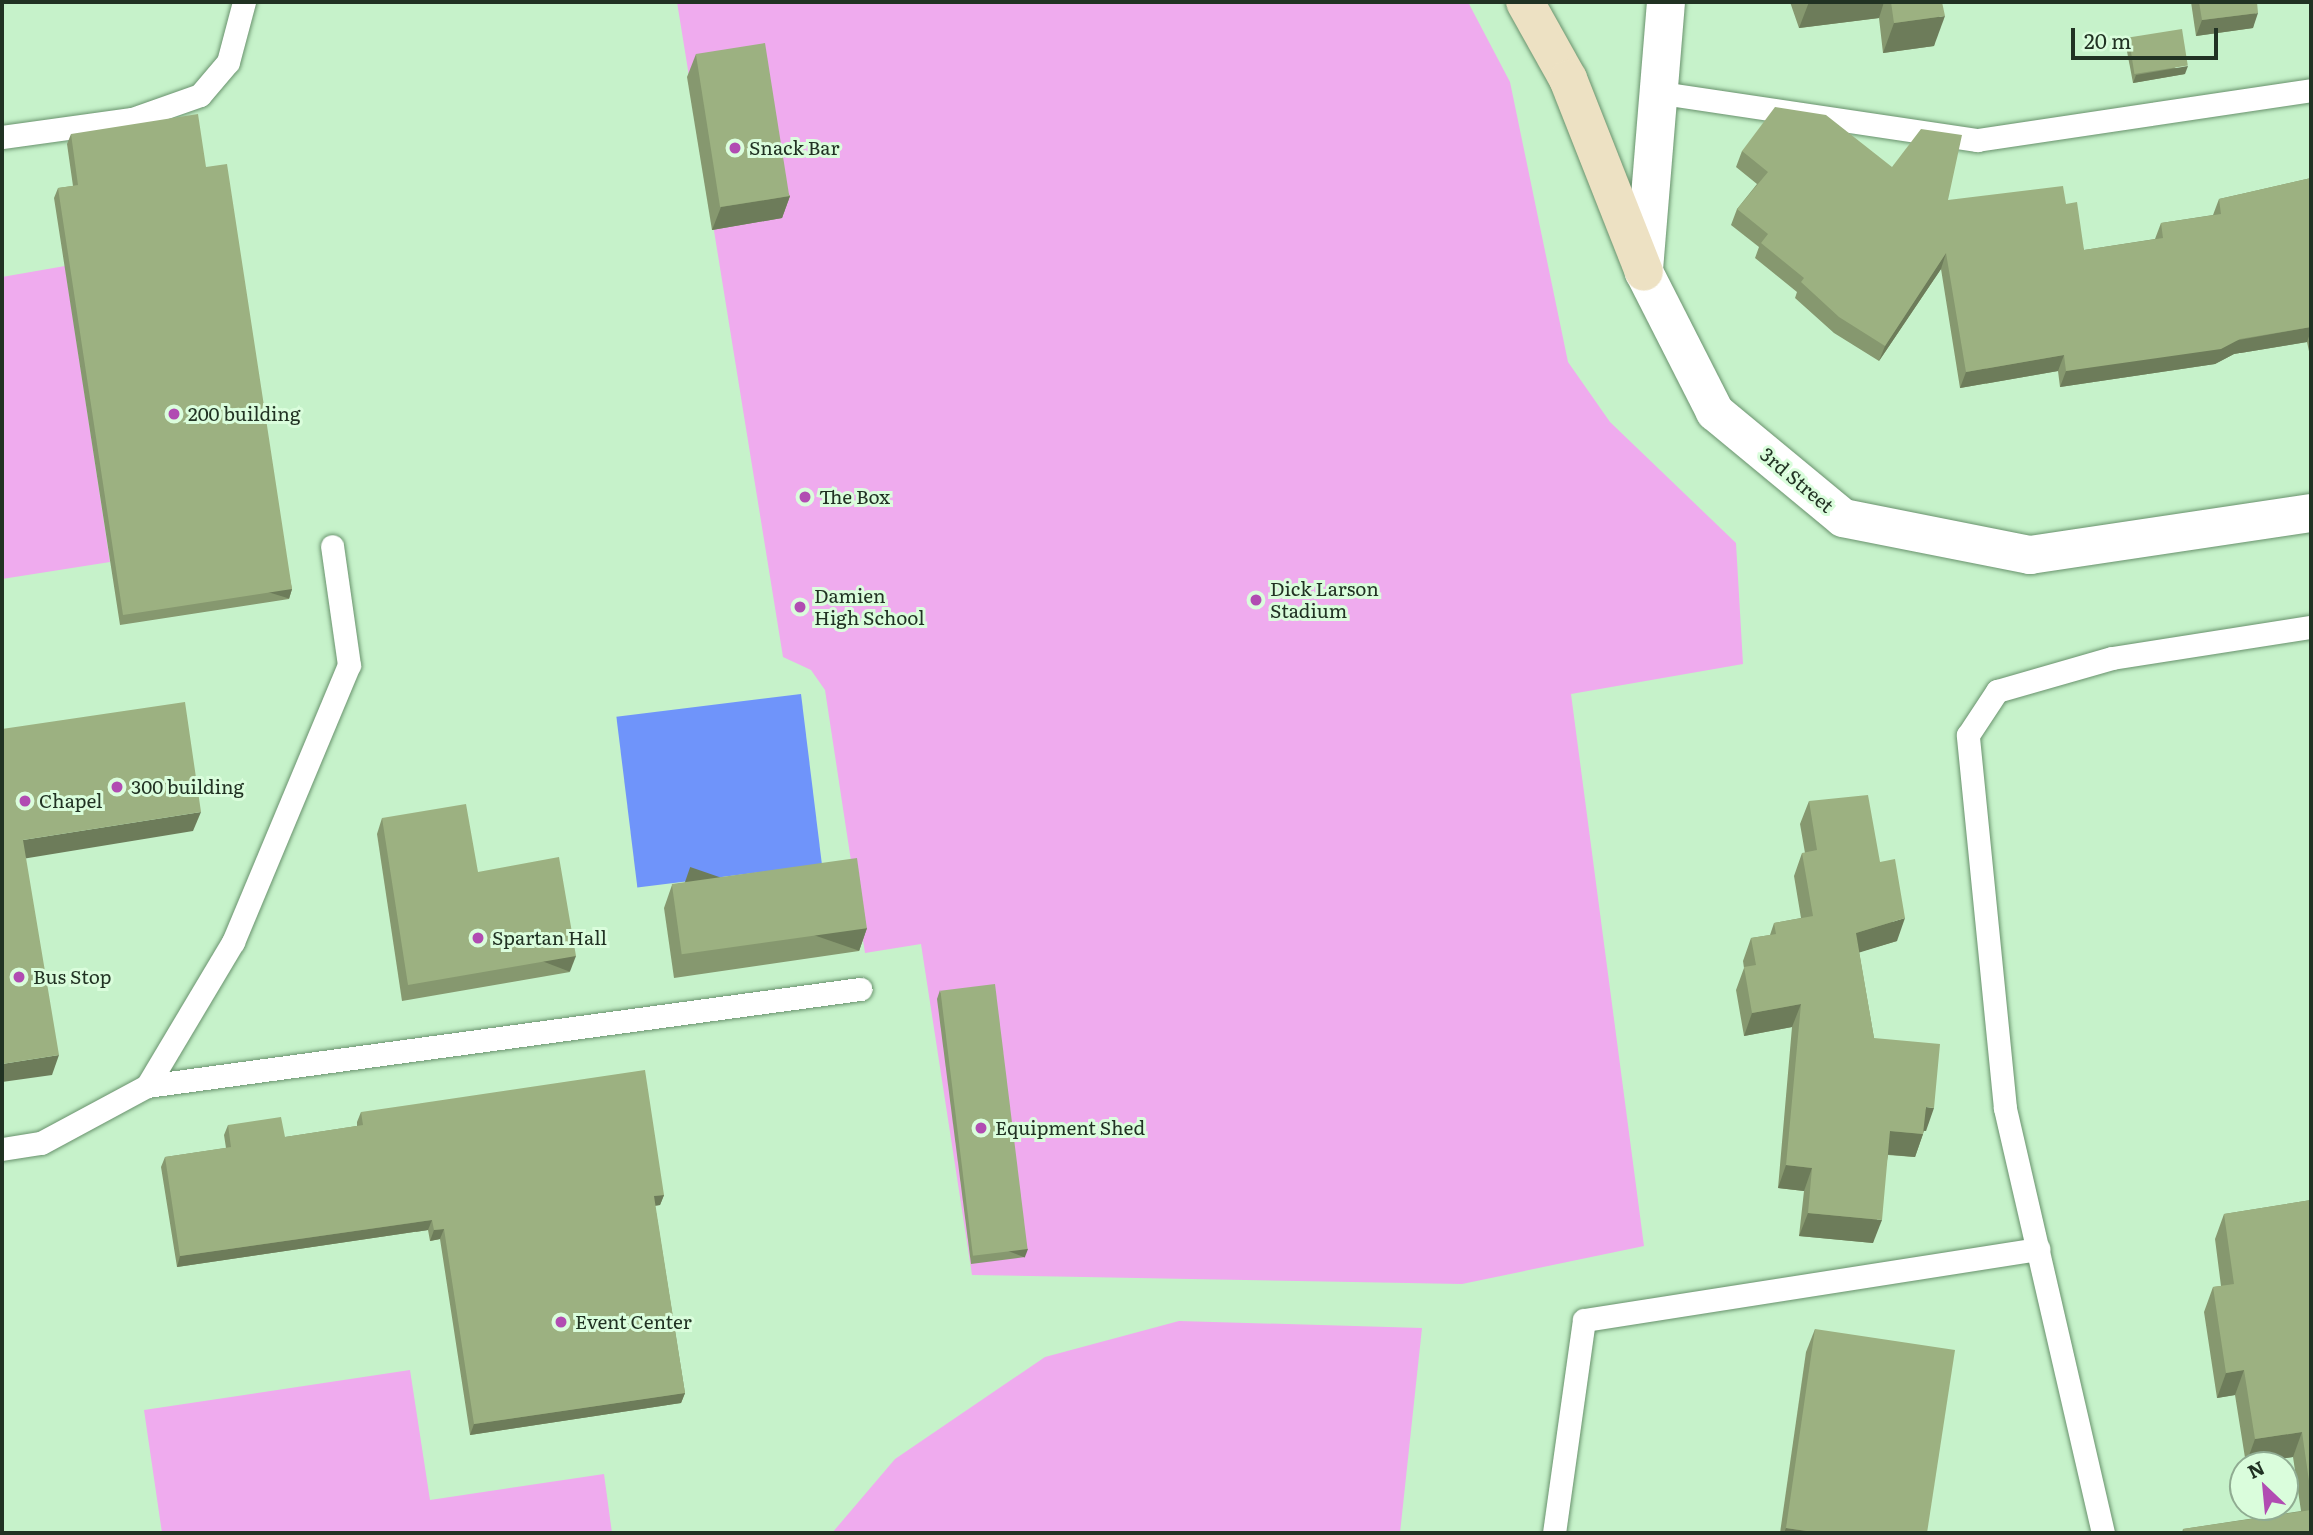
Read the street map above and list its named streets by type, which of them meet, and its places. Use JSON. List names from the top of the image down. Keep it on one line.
{"streets":{"street":["3rd Street"]},"places":["Snack Bar","200 building","The Box","Dick Larson Stadium","Damien High School","300 building","Chapel","Spartan Hall","Bus Stop","Equipment Shed","Event Center"],"scale_bar":"20 m","north":"top left"}
